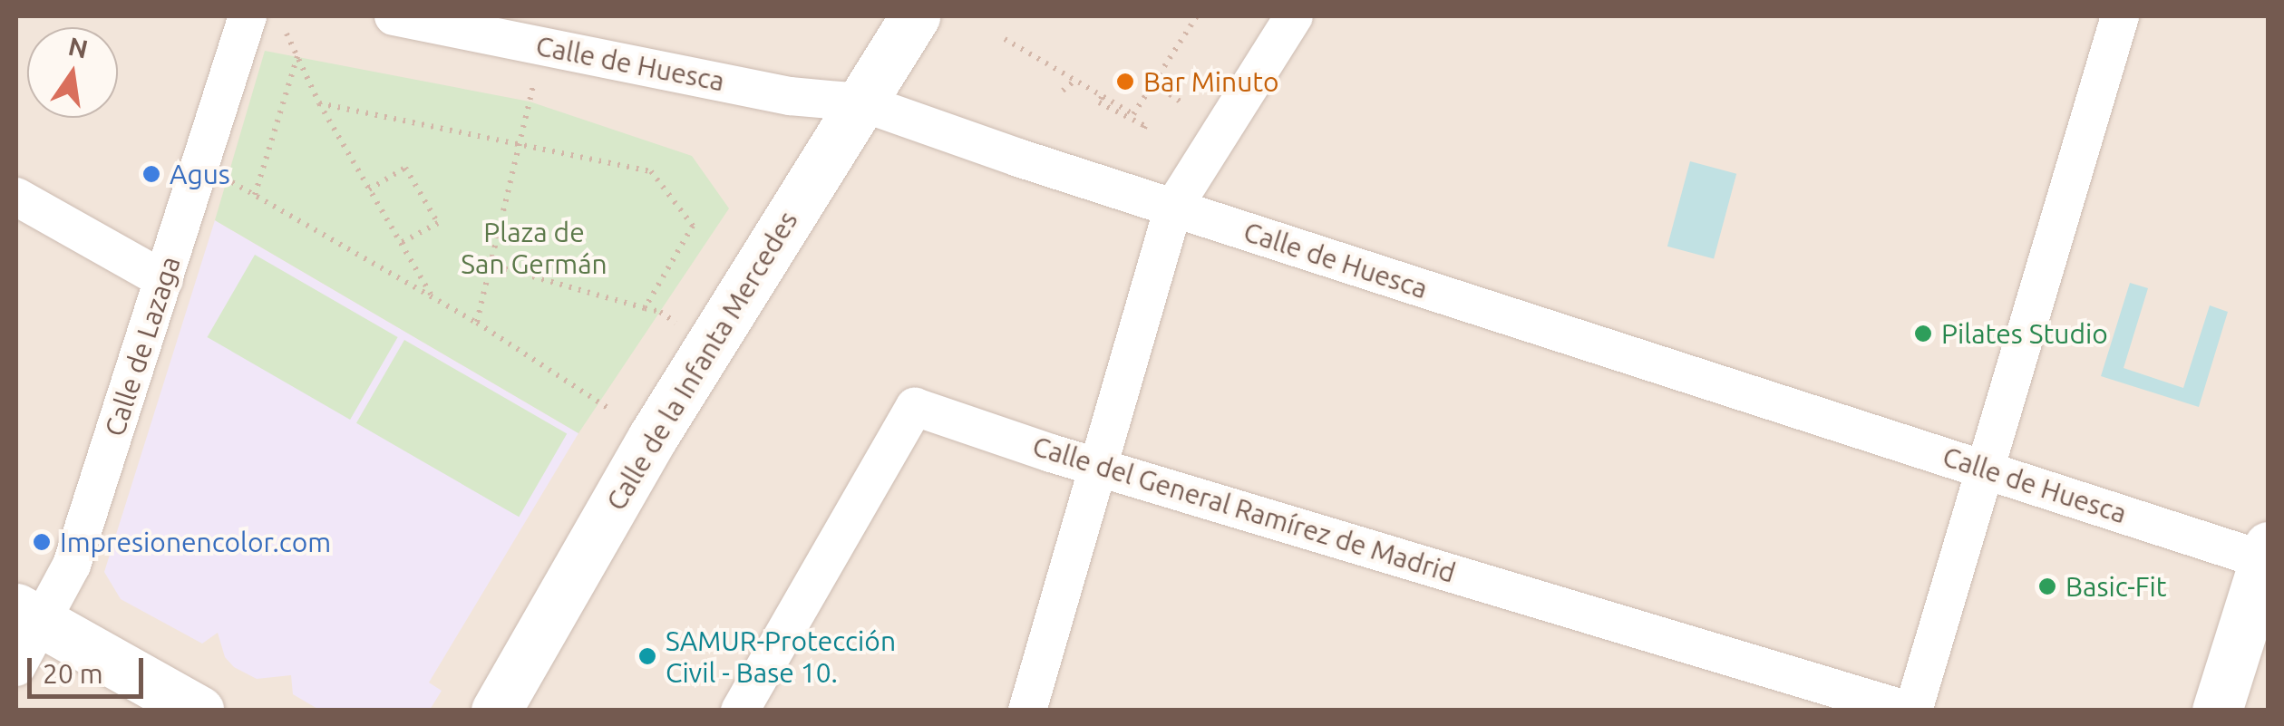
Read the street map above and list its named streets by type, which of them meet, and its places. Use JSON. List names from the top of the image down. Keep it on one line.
{"streets":{"street":["Calle de Huesca","Calle de Lazaga","Calle de la Infanta Mercedes","Calle del General Ramírez de Madrid"]},"crossings":[["Calle de Huesca","Calle de la Infanta Mercedes"]],"parks":["Plaza de San Germán"],"places":["Bar Minuto","Agus","Pilates Studio","Impresionencolor.com","Basic-Fit","SAMUR-Protección Civil - Base 10."],"scale_bar":"20 m","north":"top"}
